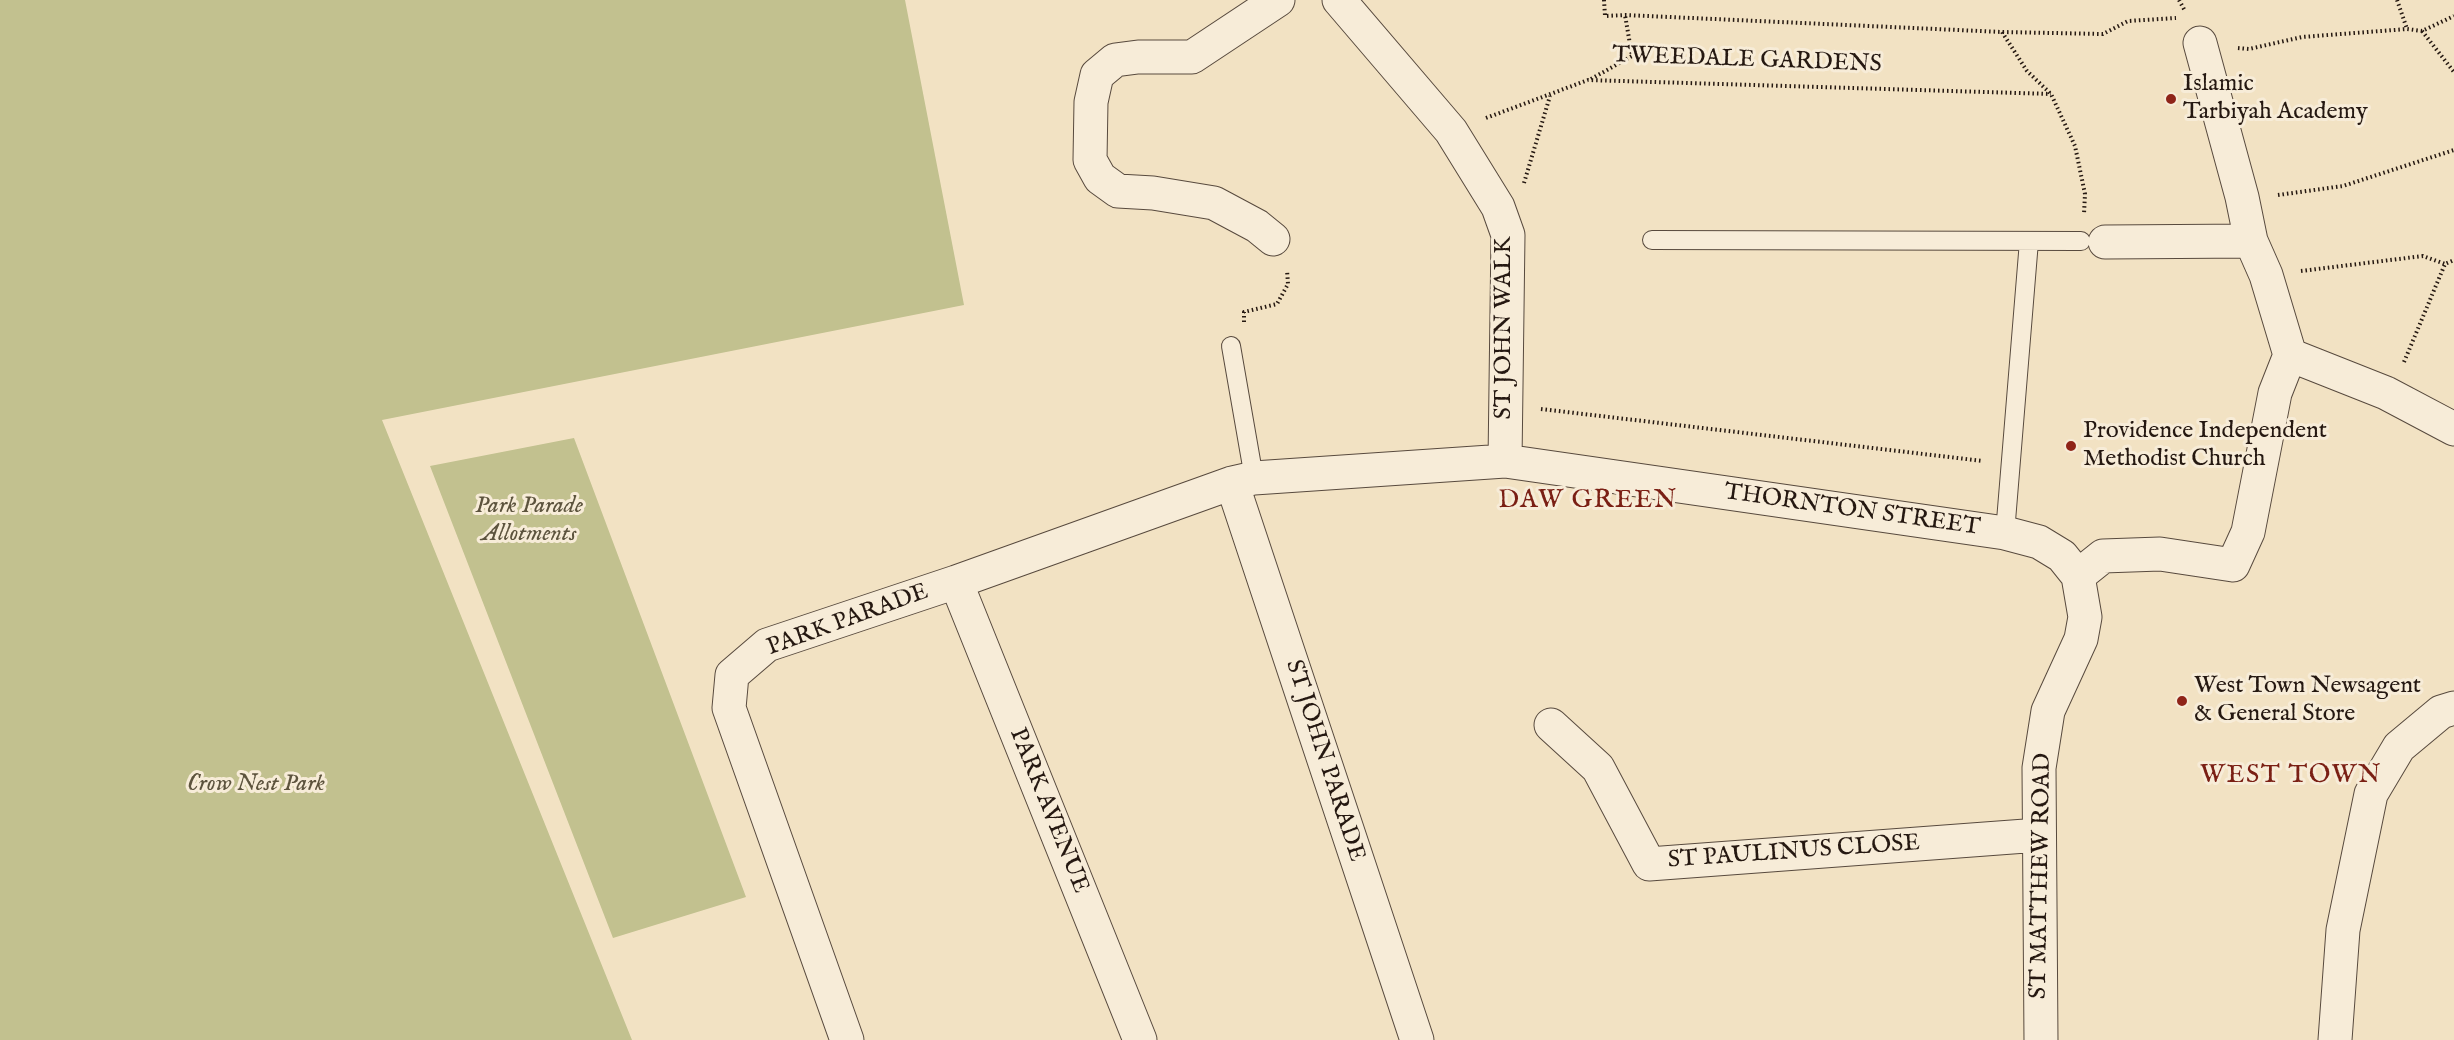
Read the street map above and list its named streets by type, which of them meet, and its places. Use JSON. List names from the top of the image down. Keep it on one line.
{"streets":{"street":["ST JOHN WALK","THORNTON STREET","PARK PARADE","ST JOHN PARADE","PARK AVENUE","ST PAULINUS CLOSE","ST MATTHEW ROAD"],"path":["TWEEDALE GARDENS"]},"crossings":[["TWEEDALE GARDENS","ST JOHN WALK"],["ST JOHN WALK","THORNTON STREET"],["THORNTON STREET","PARK PARADE"],["THORNTON STREET","ST JOHN PARADE"],["THORNTON STREET","ST MATTHEW ROAD"],["PARK PARADE","ST JOHN PARADE"],["PARK PARADE","PARK AVENUE"],["ST PAULINUS CLOSE","ST MATTHEW ROAD"]],"districts":["DAW GREEN","WEST TOWN"],"parks":["Park Parade Allotments","Crow Nest Park"],"places":["Islamic Tarbiyah Academy","Providence Independent Methodist Church","West Town Newsagent & General Store"]}
